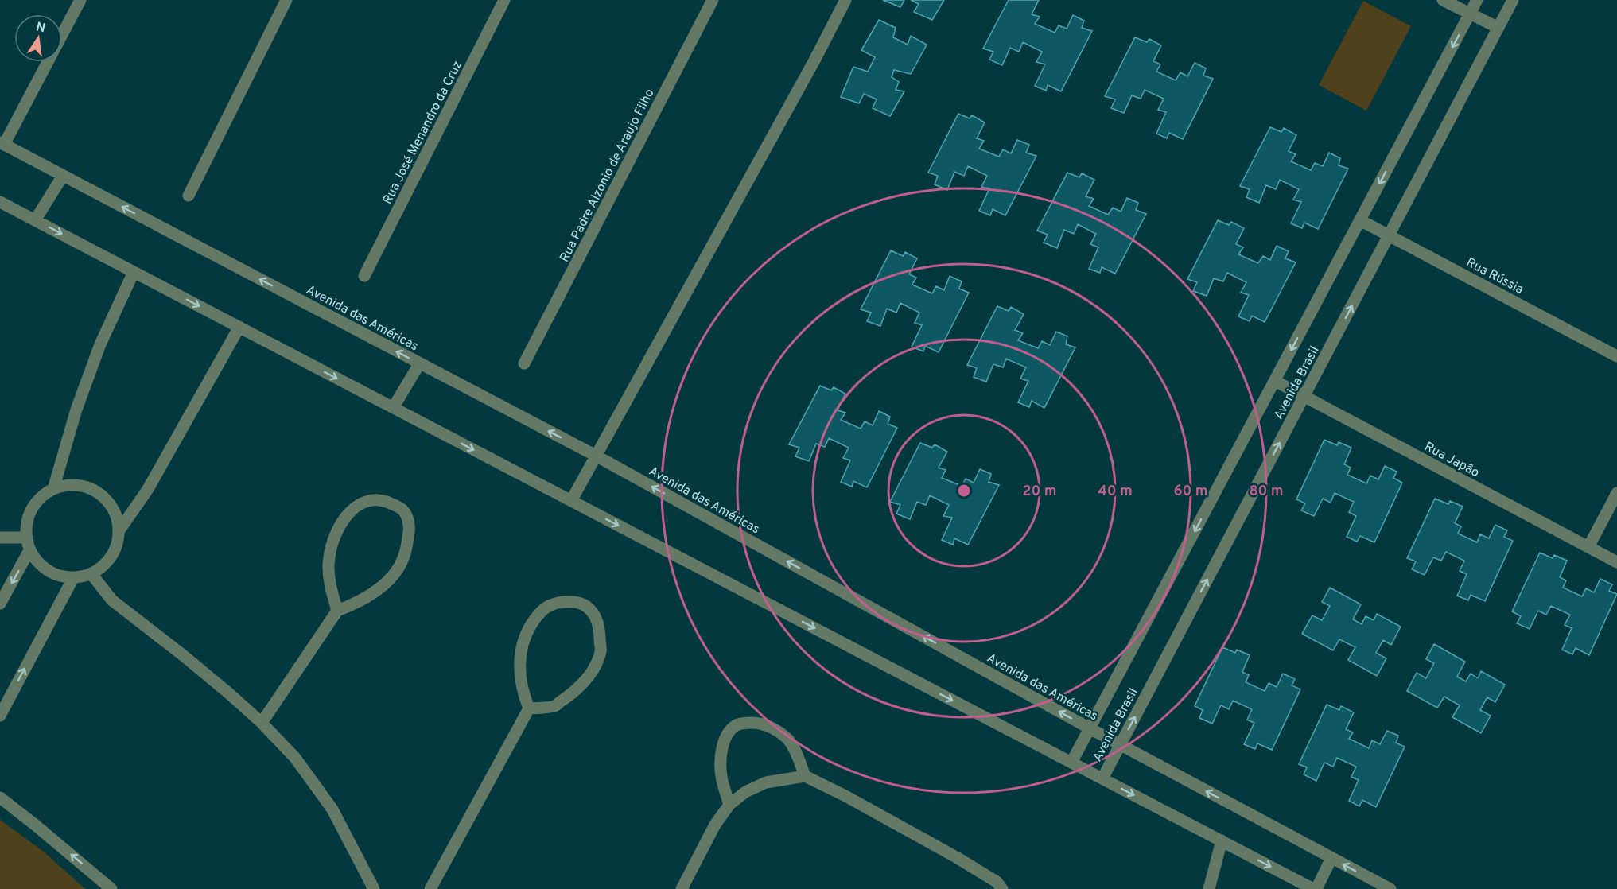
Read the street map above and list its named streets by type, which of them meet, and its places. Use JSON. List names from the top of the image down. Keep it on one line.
{"streets":{"street":["Rua José Menandro da Cruz","Rua Padre Alzonio de Araujo Filho","Rua Rússia","Avenida das Américas","Avenida Brasil","Rua Japâo"]},"crossings":[["Rua Rússia","Avenida Brasil"],["Avenida das Américas","Avenida Brasil"],["Avenida Brasil","Rua Japâo"]],"north":"top","rings":["20 m","40 m","60 m","80 m"]}
